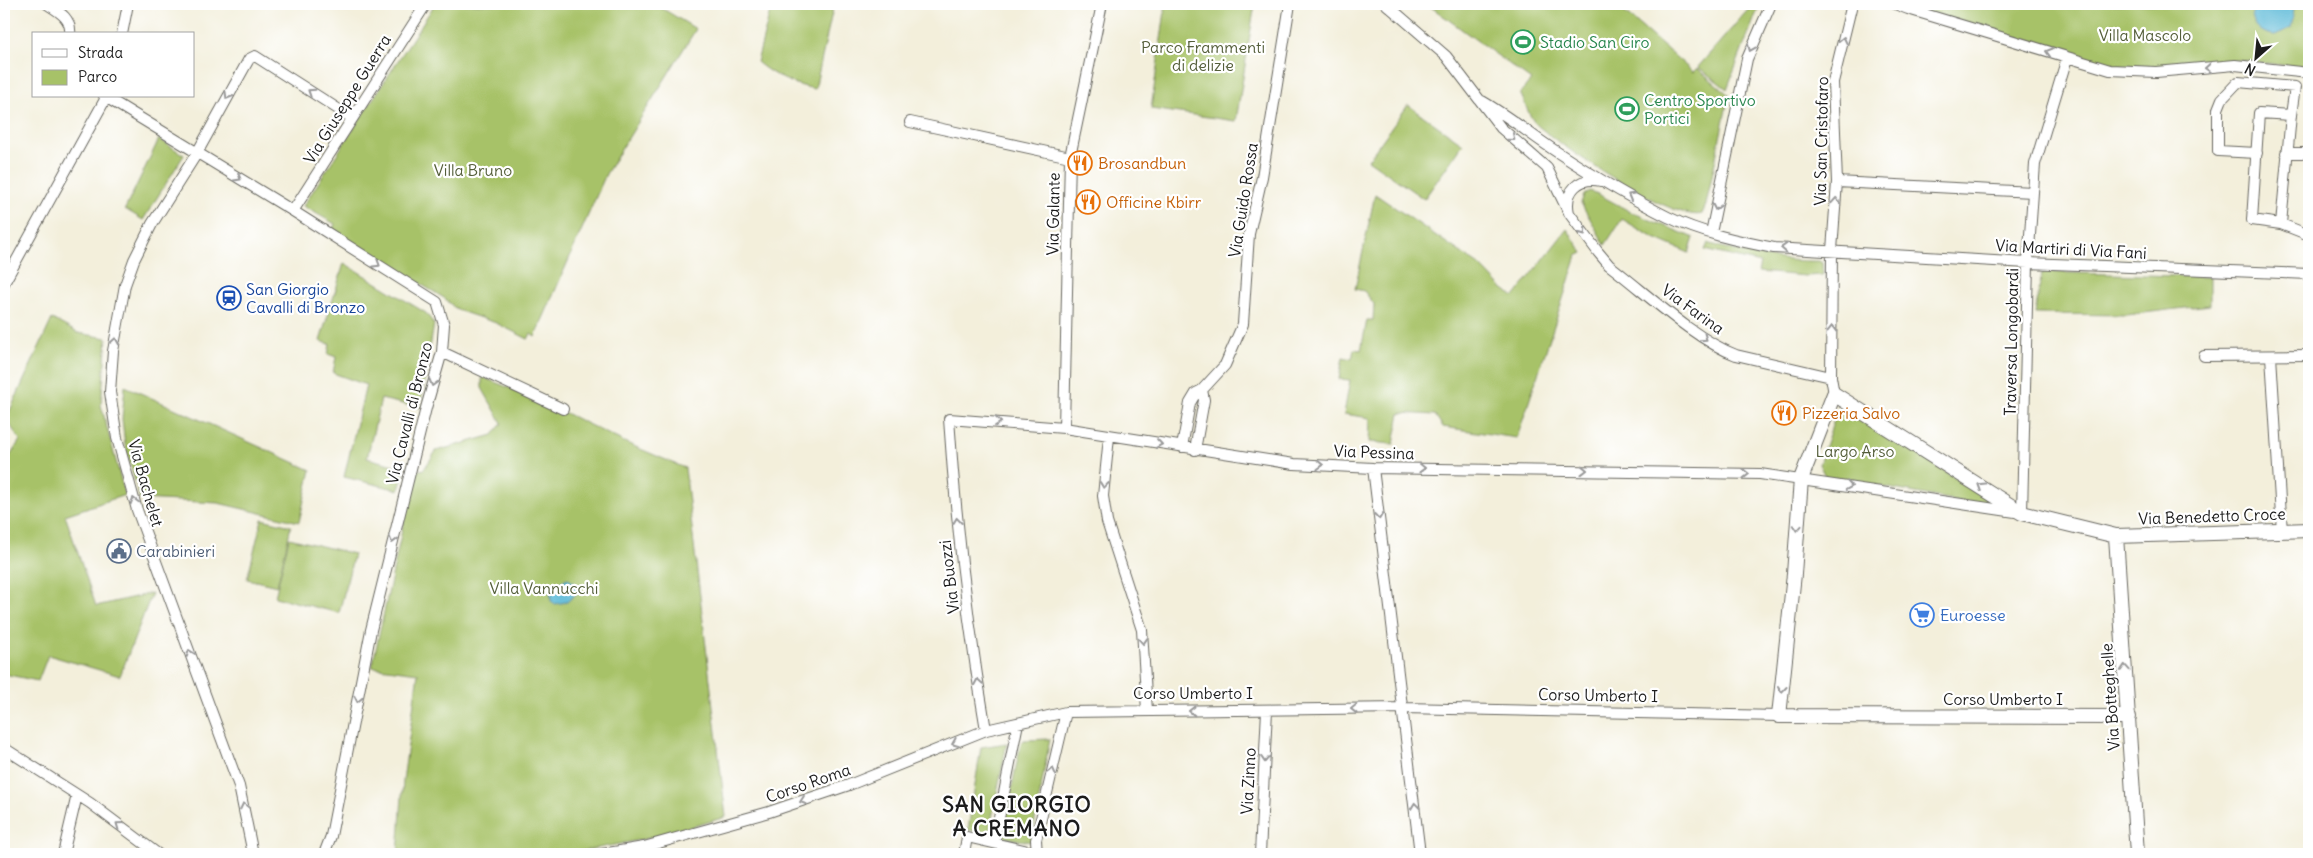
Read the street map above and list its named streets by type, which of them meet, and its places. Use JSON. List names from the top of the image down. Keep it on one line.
{"streets":{"main road":["Via Benedetto Croce","Corso Umberto I","Via Botteghelle"],"street":["Via Giuseppe Guerra","Via San Cristofaro","Via Guido Rossa","Via Galante","Via Martiri di Via Fani","Via Farina","Traversa Longobardi","Via Cavalli di Bronzo","Via Pessina","Via Bachelet","Via Buozzi","Via Zinno","Corso Roma"]},"crossings":[["Via Giuseppe Guerra","Via Cavalli di Bronzo"],["Via Giuseppe Guerra","Via Bachelet"],["Via San Cristofaro","Via Martiri di Via Fani"],["Via San Cristofaro","Via Farina"],["Via Guido Rossa","Via Pessina"],["Via Galante","Via Pessina"],["Via Martiri di Via Fani","Via Farina"],["Via Martiri di Via Fani","Traversa Longobardi"],["Traversa Longobardi","Via Benedetto Croce"],["Via Cavalli di Bronzo","Via Bachelet"],["Via Pessina","Via Buozzi"],["Via Benedetto Croce","Via Botteghelle"],["Via Buozzi","Corso Roma"],["Corso Umberto I","Via Botteghelle"],["Corso Umberto I","Via Zinno"],["Corso Umberto I","Corso Roma"]],"one_way":["Via San Cristofaro","Via Cavalli di Bronzo","Via Pessina","Via Buozzi","Via Botteghelle","Via Zinno","Corso Roma"],"districts":["SAN GIORGIO A CREMANO"],"parks":["Villa Mascolo","Parco Frammenti di delizie","Villa Bruno","Largo Arso","Villa Vannucchi"],"places":{"sports":["Stadio San Ciro","Centro Sportivo Portici"],"restaurant":["Brosandbun","Officine Kbirr","Pizzeria Salvo"],"station":["San Giorgio Cavalli di Bronzo"],"public building":["Carabinieri"],"supermarket":["Euroesse"]},"legend":["Strada","Parco"],"north":"bottom left"}
